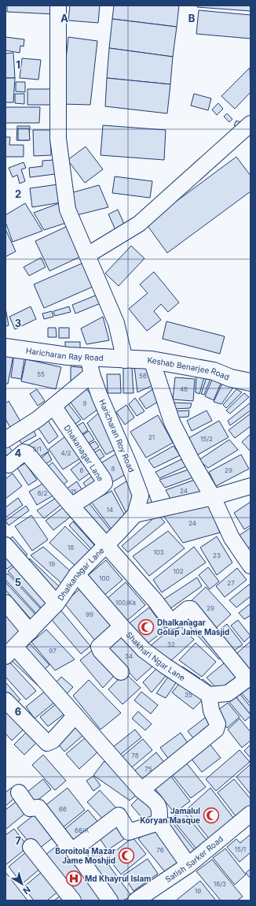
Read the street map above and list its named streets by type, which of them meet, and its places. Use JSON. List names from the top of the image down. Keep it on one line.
{"streets":{"main road":["Haricharan Ray Road","Keshab Benarjee Road"],"street":["Haricharan Roy Road","Dhakanagar Lane","Dhalkanagar Lane","Shakhari Ngar Lane","Satish Sarker Road"]},"crossings":[["Haricharan Ray Road","Keshab Benarjee Road"],["Haricharan Ray Road","Haricharan Roy Road"],["Haricharan Roy Road","Dhalkanagar Lane"],["Dhakanagar Lane","Dhalkanagar Lane"],["Dhalkanagar Lane","Shakhari Ngar Lane"]],"places":{"mosque":["Dhalkanagar Golap Jame Masjid","Jamalul Koryan Masque","Boroitola Mazar Jame Moshjid"],"hospital":["Md Khayrul Islam"]},"house_numbers":["55","56","48","9","21","15/2","5/1","4/2","8","6","29","24","15","6/2","14","24","18","103","23","19","102","100","27","100/Ka","29","99","32","97","34","35","78","75","66","66/A","15/1","76","18/3","19"],"north":"bottom right","grid":{"columns":["A","B"],"rows":["1","2","3","4","5","6","7"]}}
